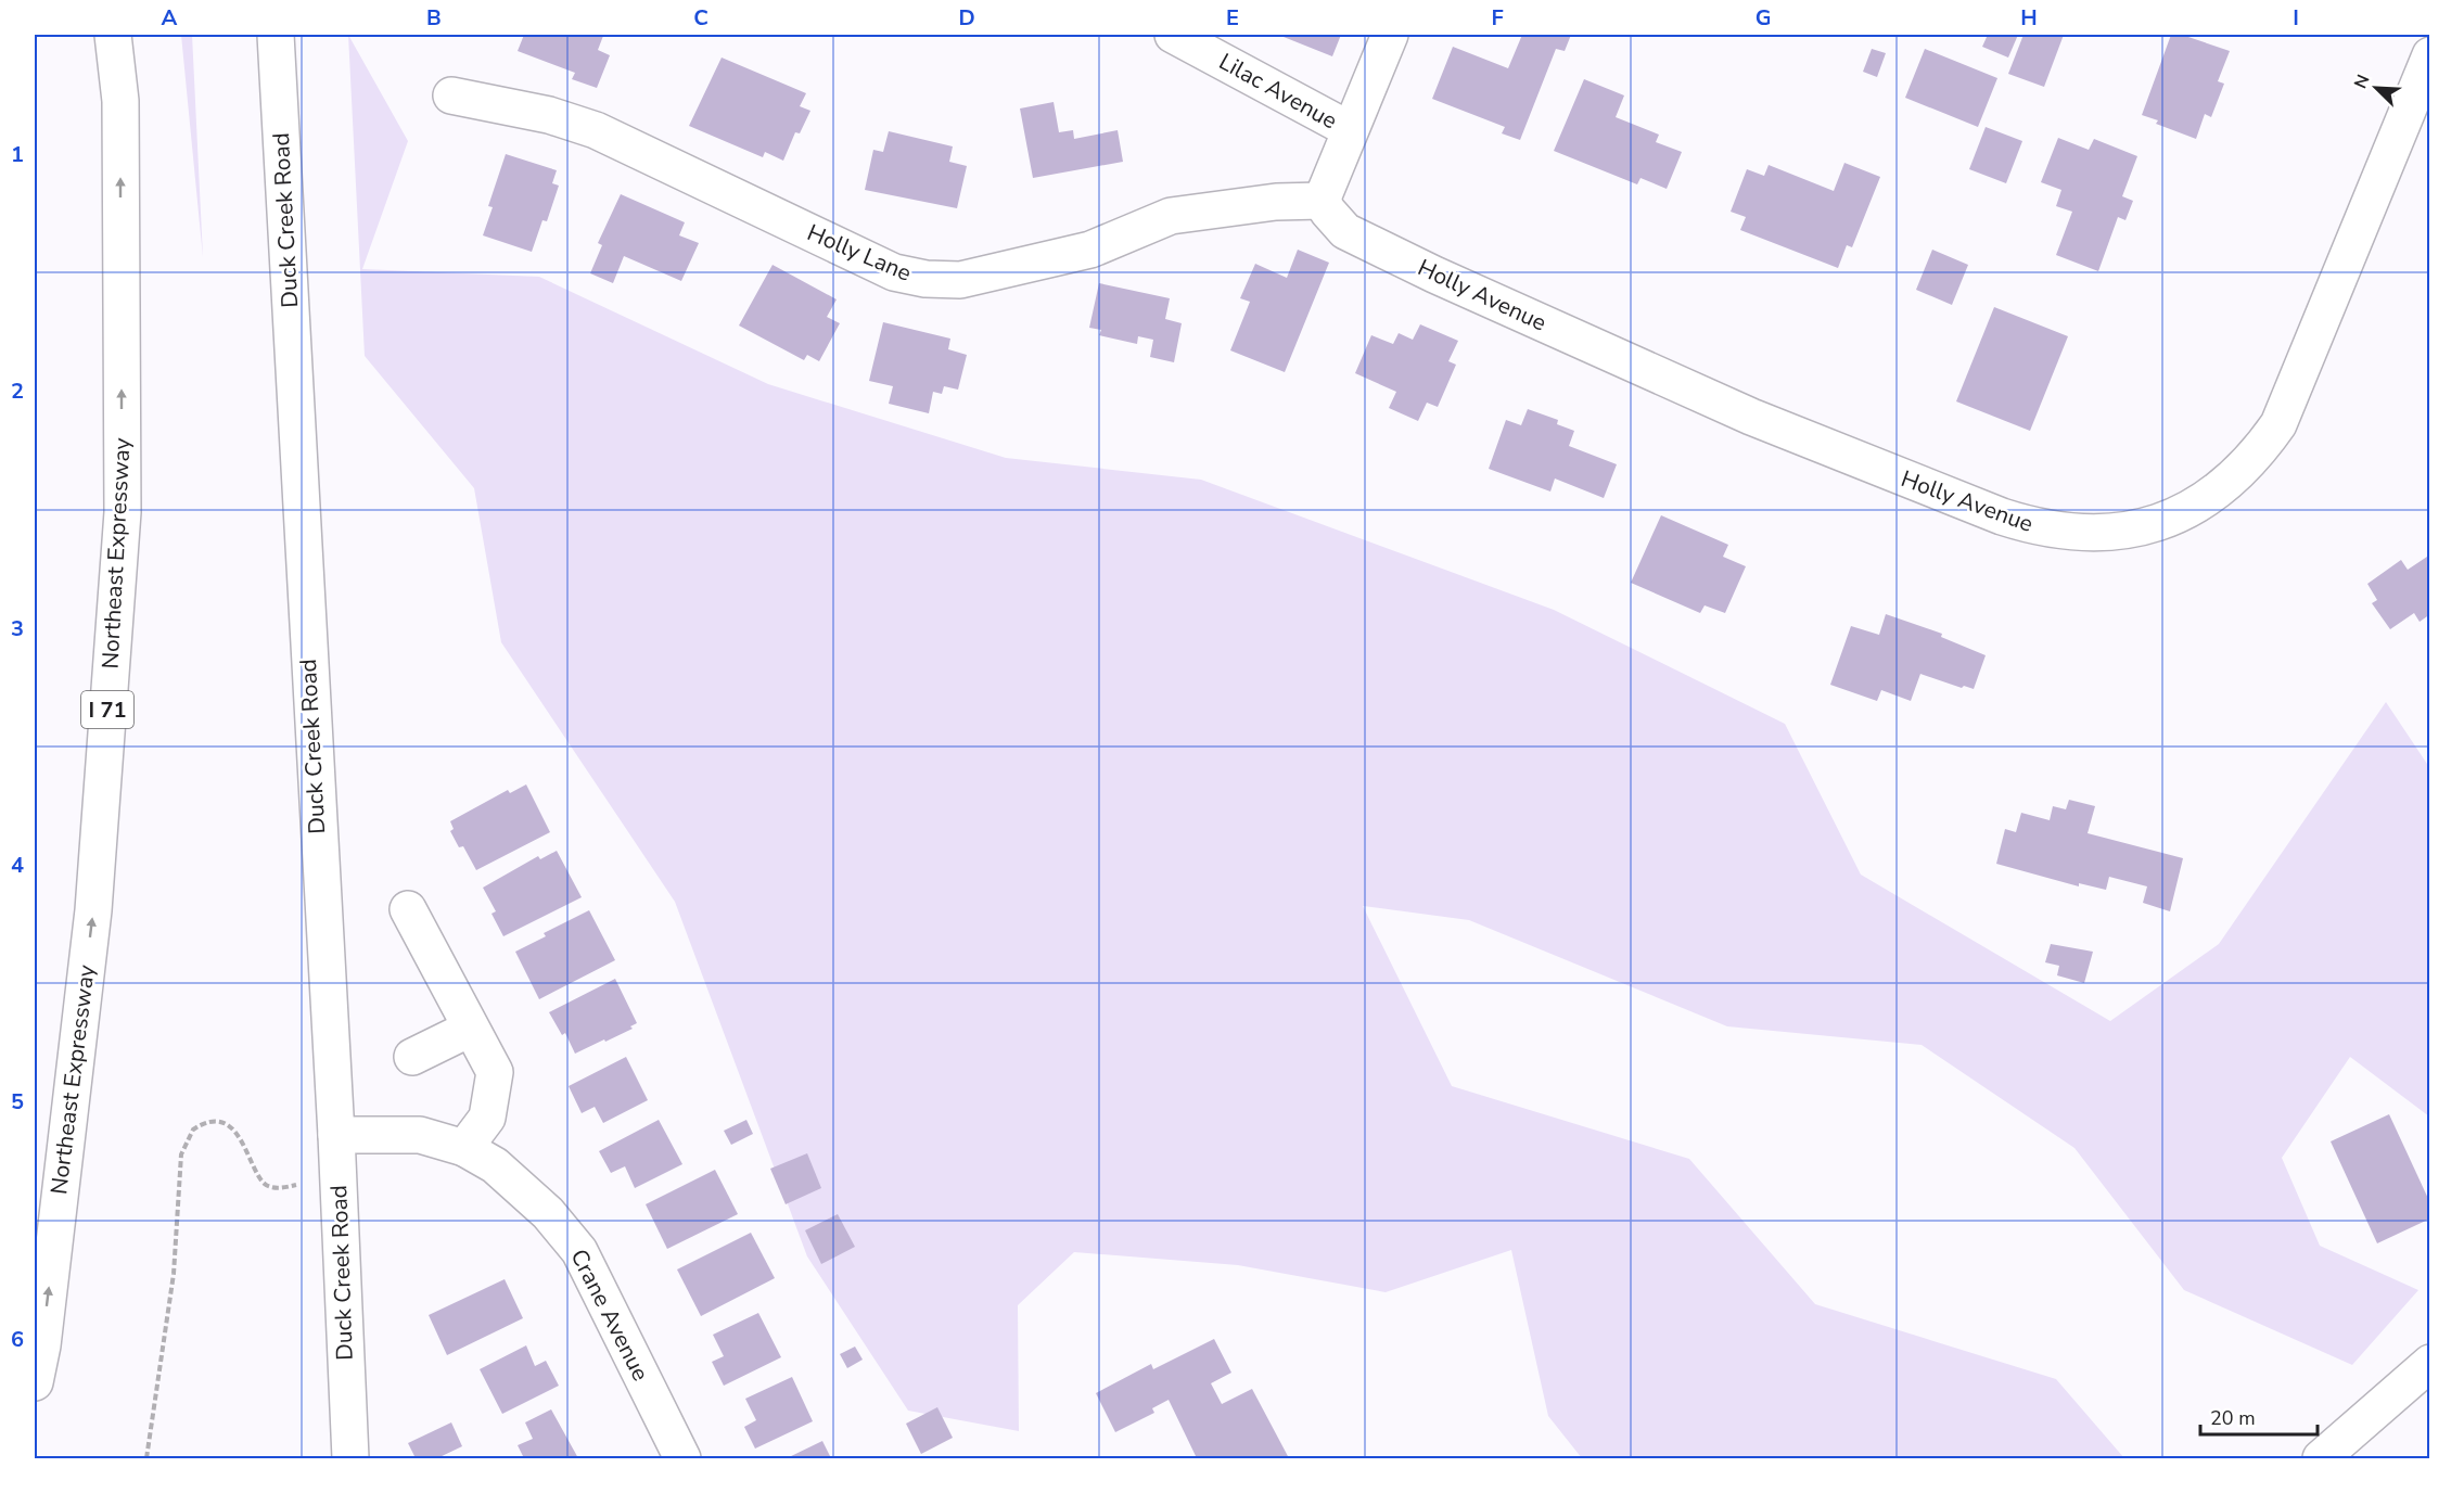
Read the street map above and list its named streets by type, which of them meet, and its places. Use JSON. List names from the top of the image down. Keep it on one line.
{"streets":{"main road":["Lilac Avenue","Duck Creek Road","Holly Lane","Holly Avenue","Northeast Expressway","I 71","Crane Avenue"]},"crossings":[["Duck Creek Road","Crane Avenue"],["Holly Lane","Holly Avenue"]],"one_way":["Northeast Expressway"],"scale_bar":"20 m","north":"top left","grid":{"columns":["A","B","C","D","E","F","G","H","I"],"rows":["1","2","3","4","5","6"]}}
